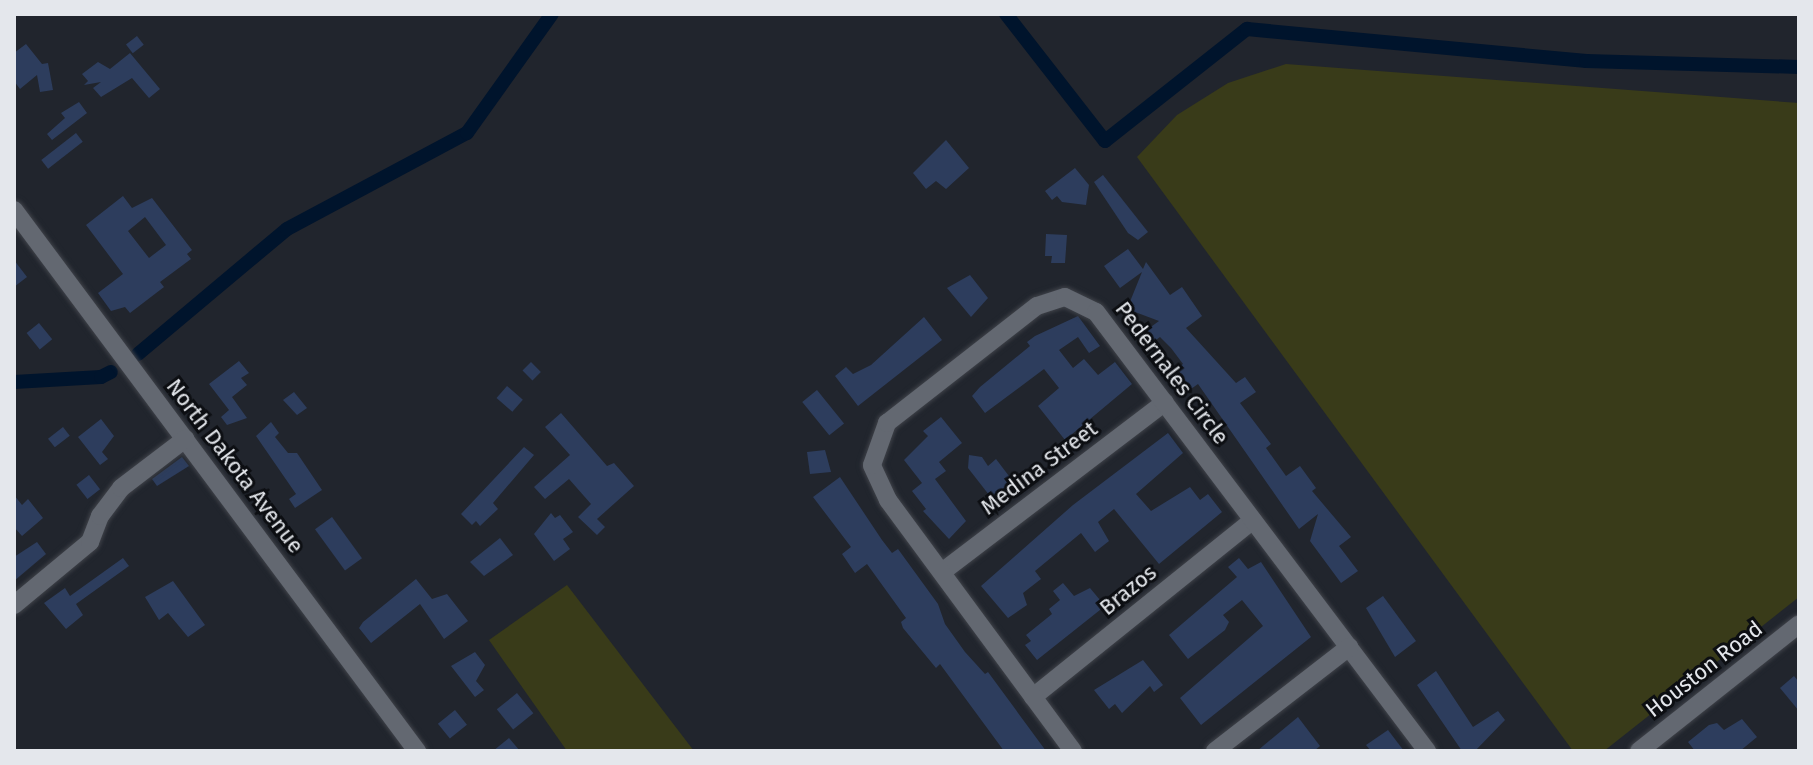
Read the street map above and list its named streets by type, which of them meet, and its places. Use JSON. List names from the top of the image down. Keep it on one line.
{"streets":{"street":["Pedernales Circle","North Dakota Avenue","Medina Street","Brazos","Houston Road"]},"crossings":[["Pedernales Circle","Medina Street"],["Pedernales Circle","Brazos"]]}
